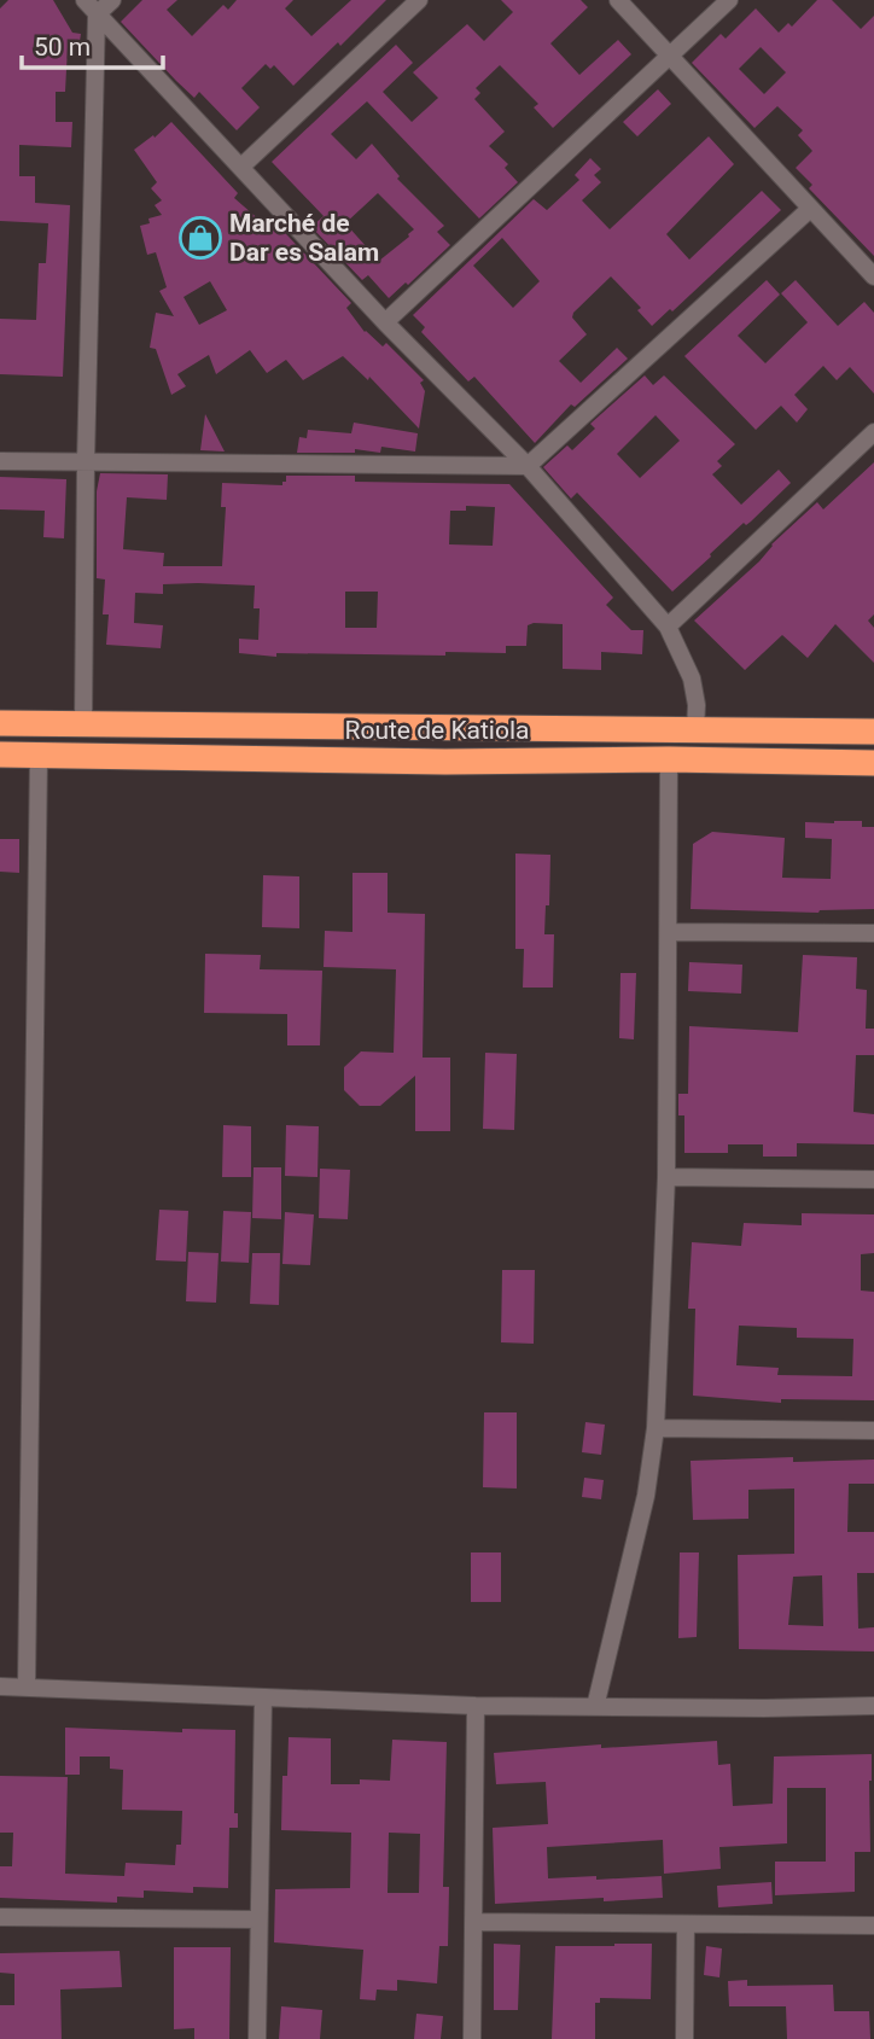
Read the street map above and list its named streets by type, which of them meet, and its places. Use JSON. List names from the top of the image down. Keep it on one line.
{"streets":{"highway":["Route de Katiola"]},"places":{"shop":["Marché de Dar es Salam"]},"scale_bar":"50 m"}
